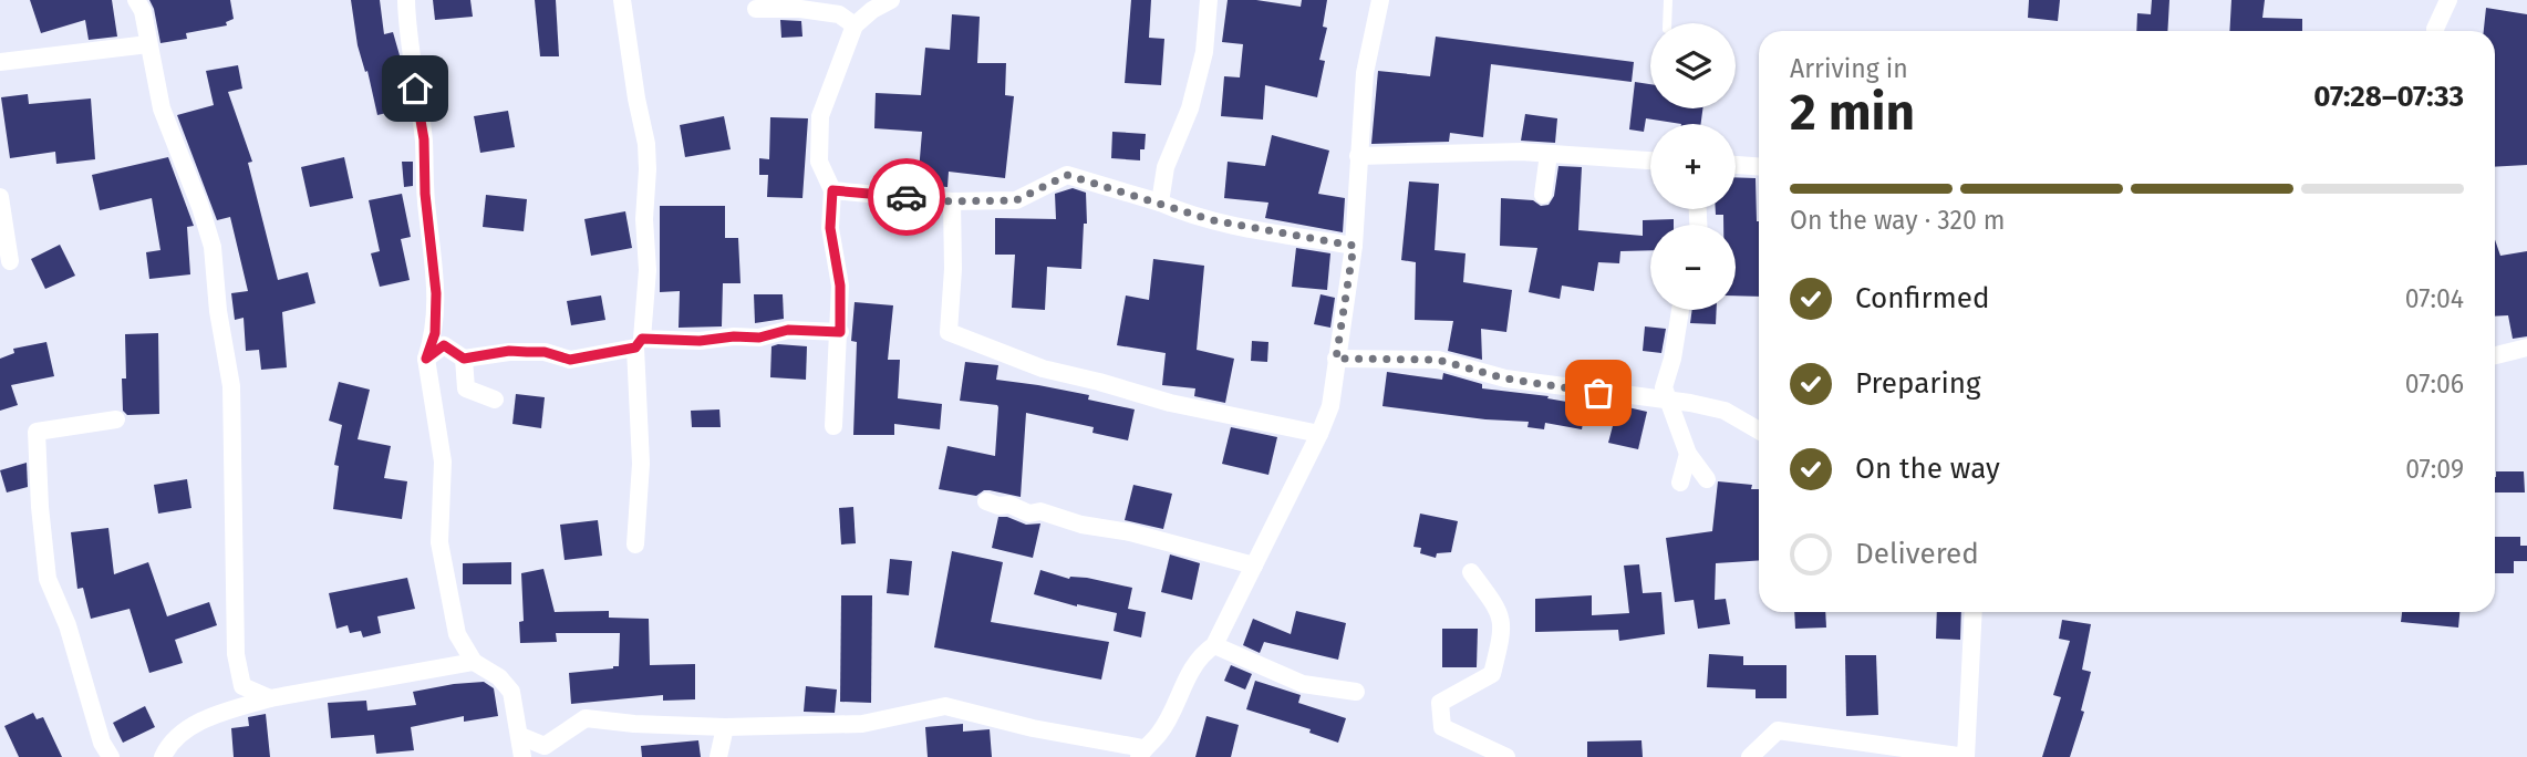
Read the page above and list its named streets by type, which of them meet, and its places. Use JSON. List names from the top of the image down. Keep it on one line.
{"page":{"map_buttons":["+","−"],"heading":["2 min","Arriving in","07:28–07:33"],"bar":"On the way · 320 m","list":[["Confirmed","07:04"],["Preparing","07:06"],["On the way","07:09"],"Delivered"]}}
